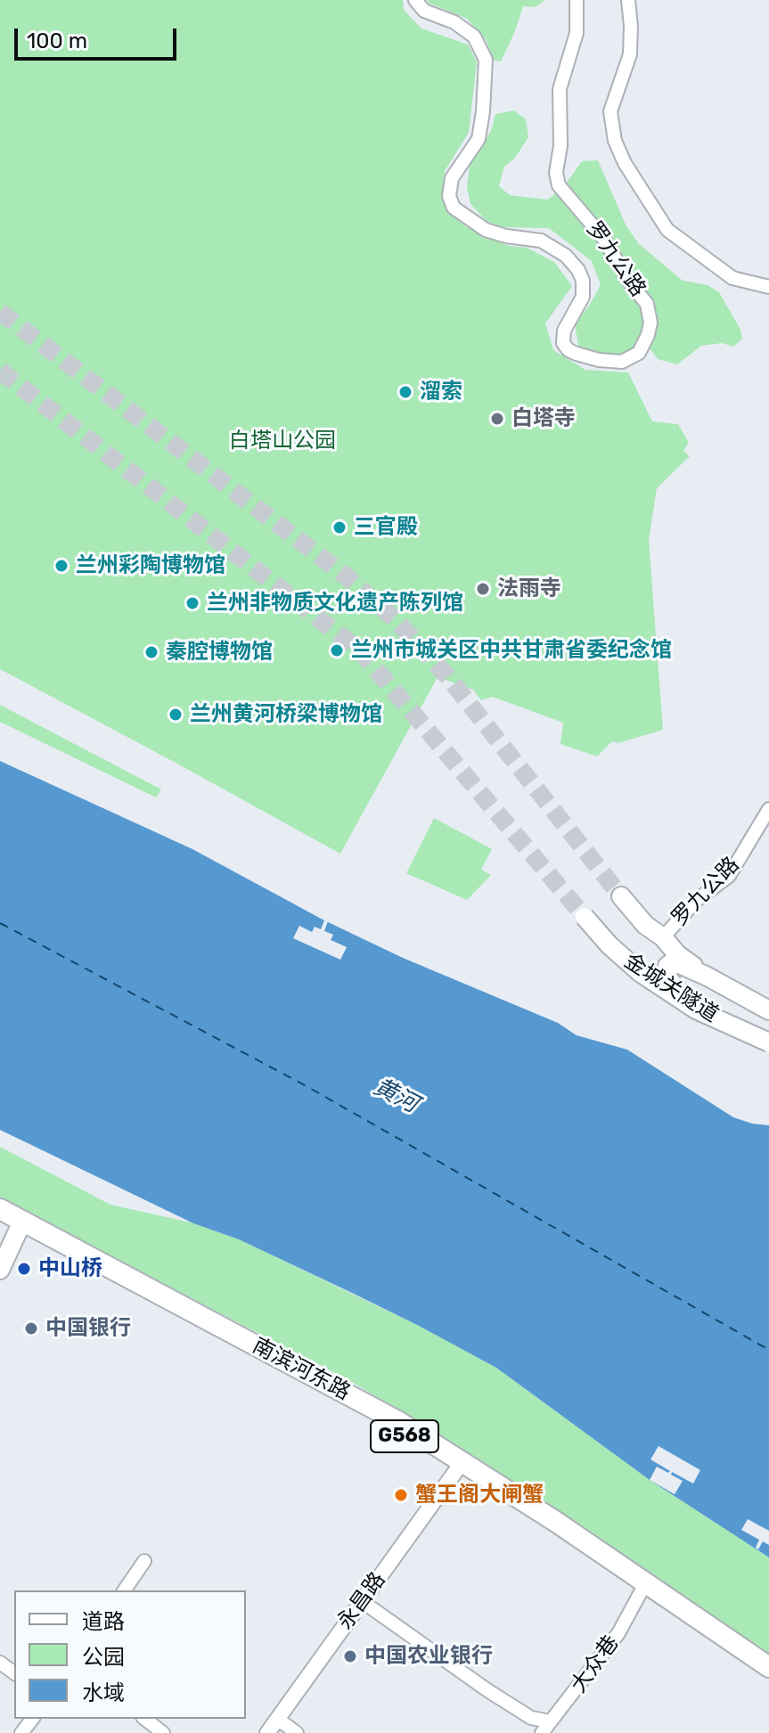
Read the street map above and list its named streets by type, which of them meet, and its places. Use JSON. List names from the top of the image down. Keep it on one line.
{"streets":{"highway":["南滨河东路","G568"],"main road":["金城关隧道"],"street":["罗九公路","永昌路","大众巷"]},"crossings":[["罗九公路","金城关隧道"],["南滨河东路","永昌路"],["南滨河东路","大众巷"]],"water":["黄河"],"parks":["白塔山公园"],"places":["溜索","白塔寺","三官殿","兰州彩陶博物馆","法雨寺","兰州非物质文化遗产陈列馆","兰州市城关区中共甘肃省委纪念馆","秦腔博物馆","兰州黄河桥梁博物馆","中山桥","中国银行","蟹王阁大闸蟹","中国农业银行"],"legend":["道路","公园","水域"],"scale_bar":"100 m"}
